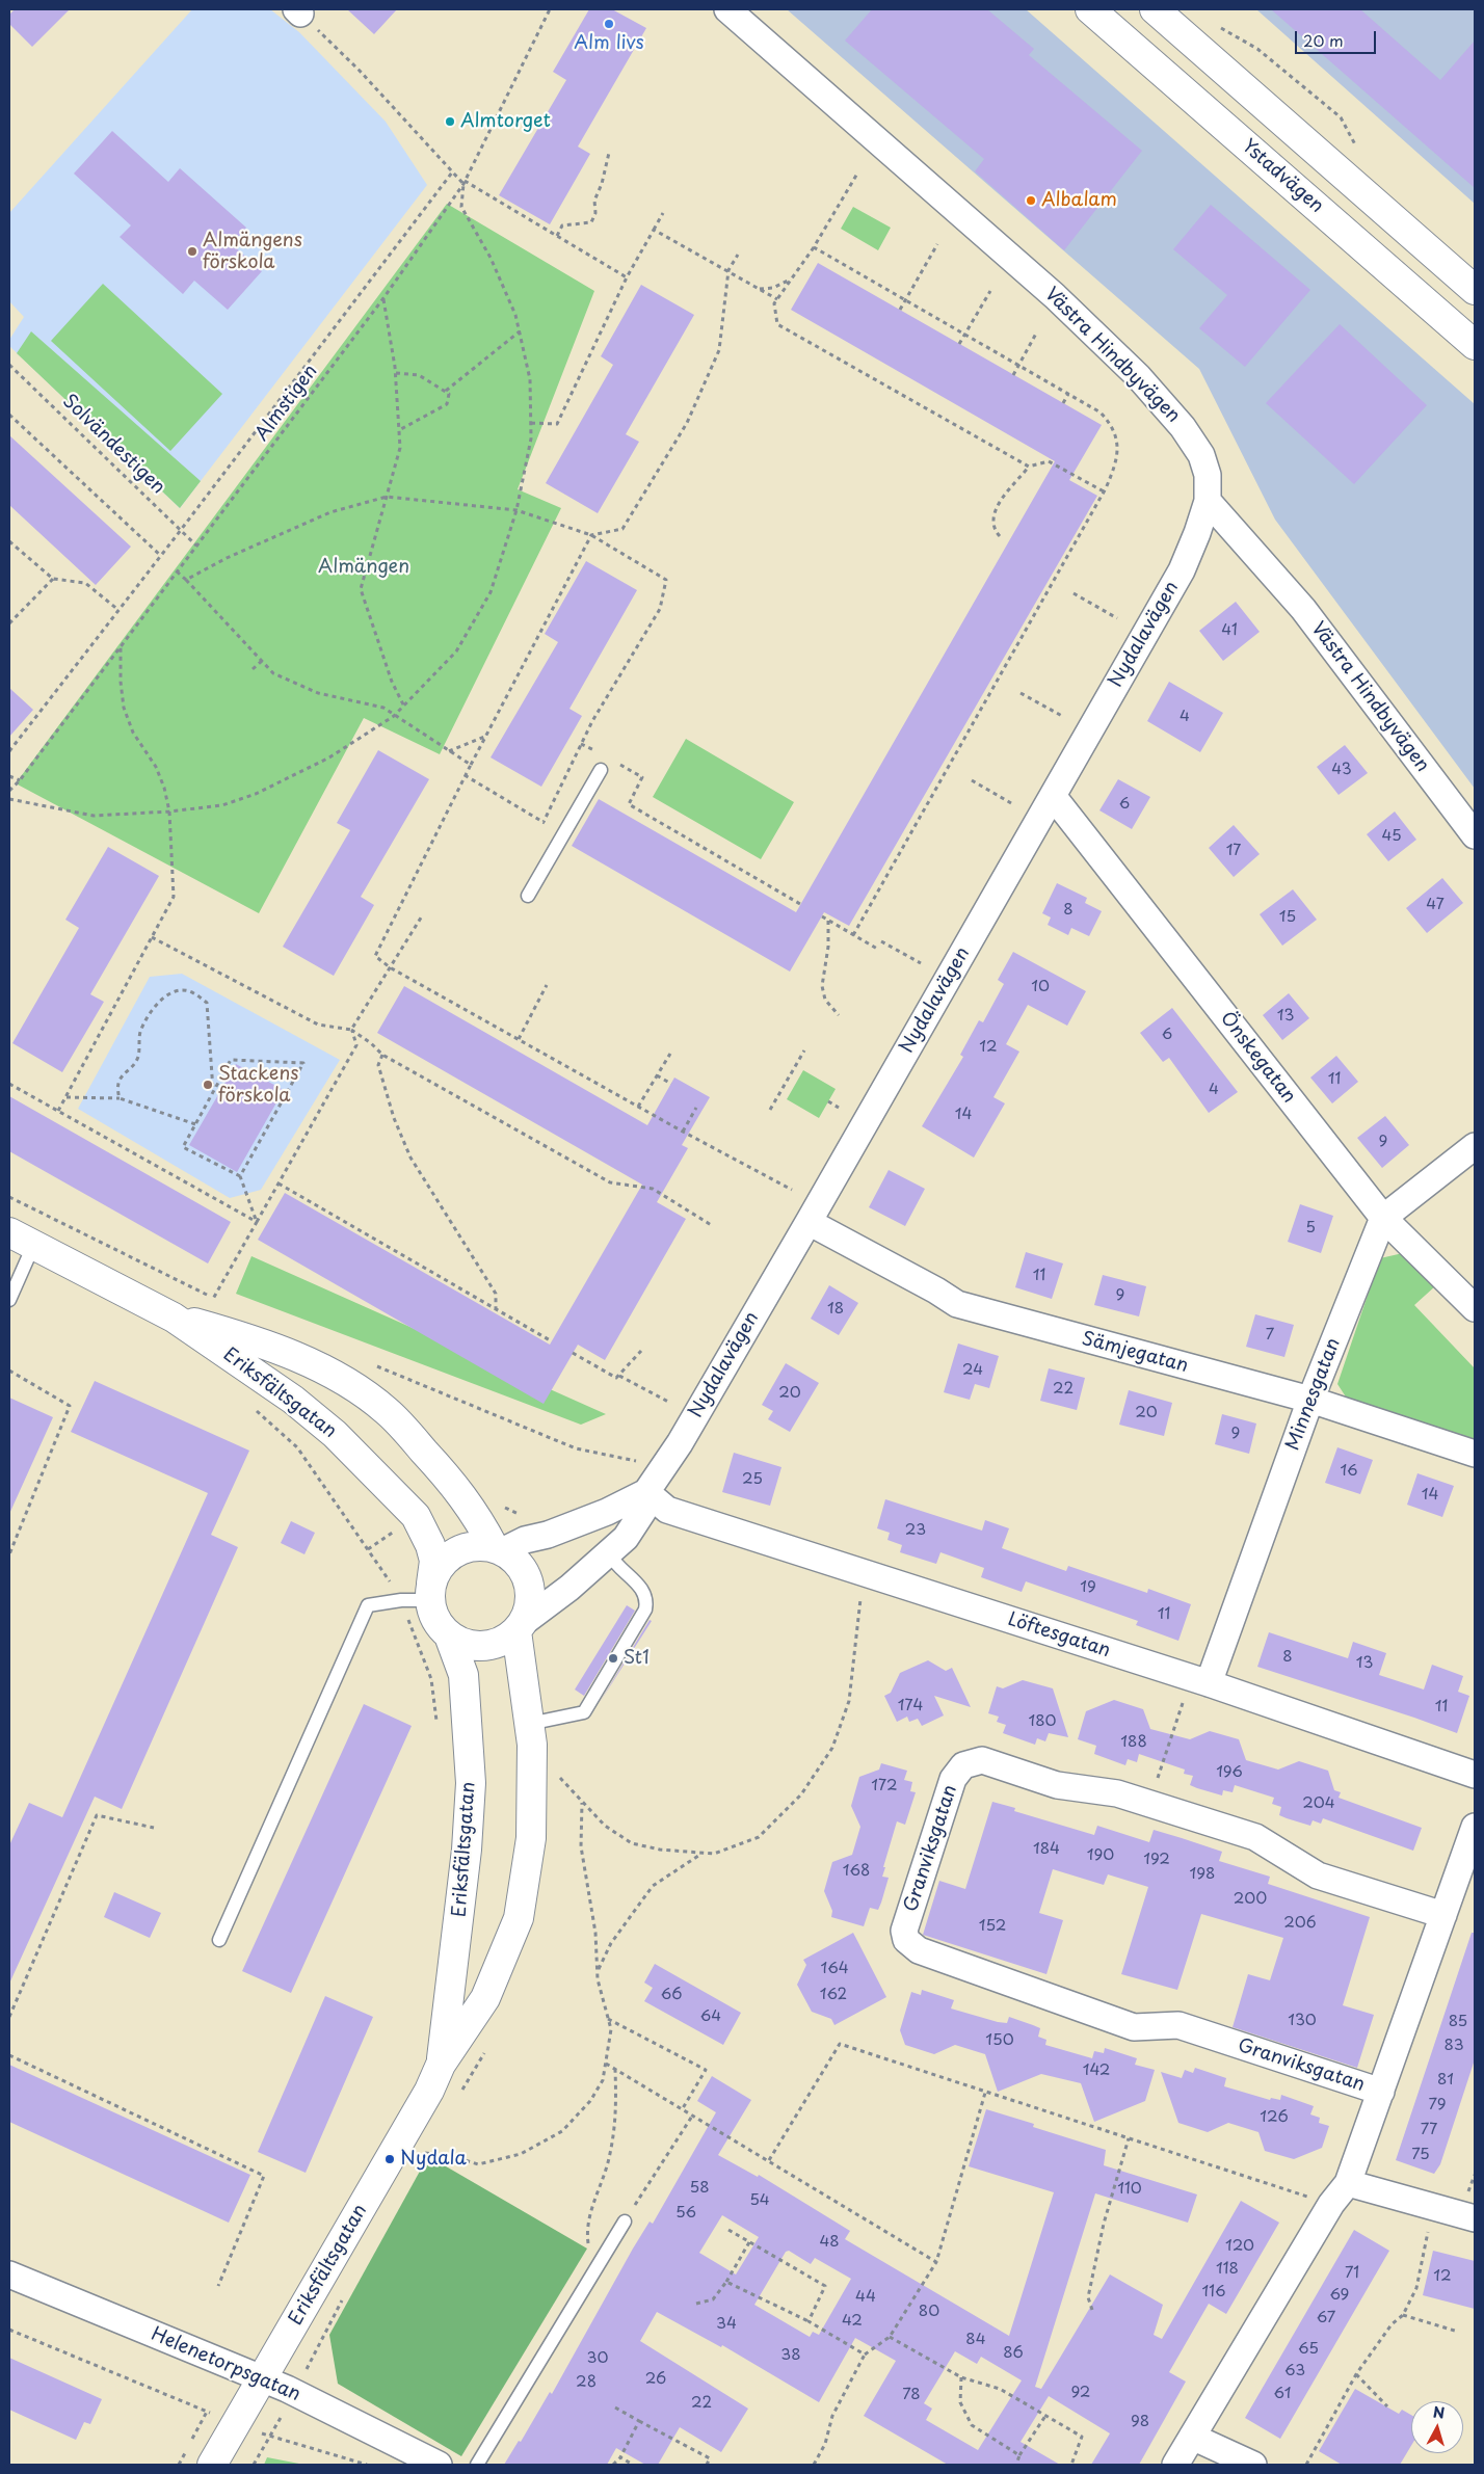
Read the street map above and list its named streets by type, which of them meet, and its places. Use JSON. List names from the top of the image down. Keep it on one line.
{"streets":{"street":["Ystadvägen","Västra Hindbyvägen","Nydalavägen","Önskegatan","Sämjegatan","Eriksfältsgatan","Minnesgatan","Löftesgatan","Granviksgatan","Helenetorpsgatan"],"path":["Almstigen","Solvändestigen"]},"crossings":[["Västra Hindbyvägen","Nydalavägen"],["Almstigen","Solvändestigen"],["Nydalavägen","Önskegatan"],["Nydalavägen","Sämjegatan"],["Nydalavägen","Eriksfältsgatan"],["Nydalavägen","Löftesgatan"],["Önskegatan","Minnesgatan"],["Sämjegatan","Minnesgatan"],["Eriksfältsgatan","Helenetorpsgatan"],["Minnesgatan","Löftesgatan"]],"parks":["Almängen"],"places":["Alm livs","Almtorget","Albalam","Almängens förskola","Stackens förskola","St1","Nydala"],"house_numbers":["41","4","43","6","45","17","47","8","15","10","13","6","12","11","4","14","9","5","11","9","18","7","24","22","20","20","9","16","25","14","23","19","11","8","13","174","11","180","188","196","172","204","184","190","192","168","198","200","206","152","164","66","162","64","130","85","150","83","142","81","79","126","77","75","58","110","54","56","48","120","118","71","12","116","69","44","80","67","42","34","84","65","86","38","30","63","26","28","92","61","78","22","98"],"scale_bar":"20 m","north":"top"}
